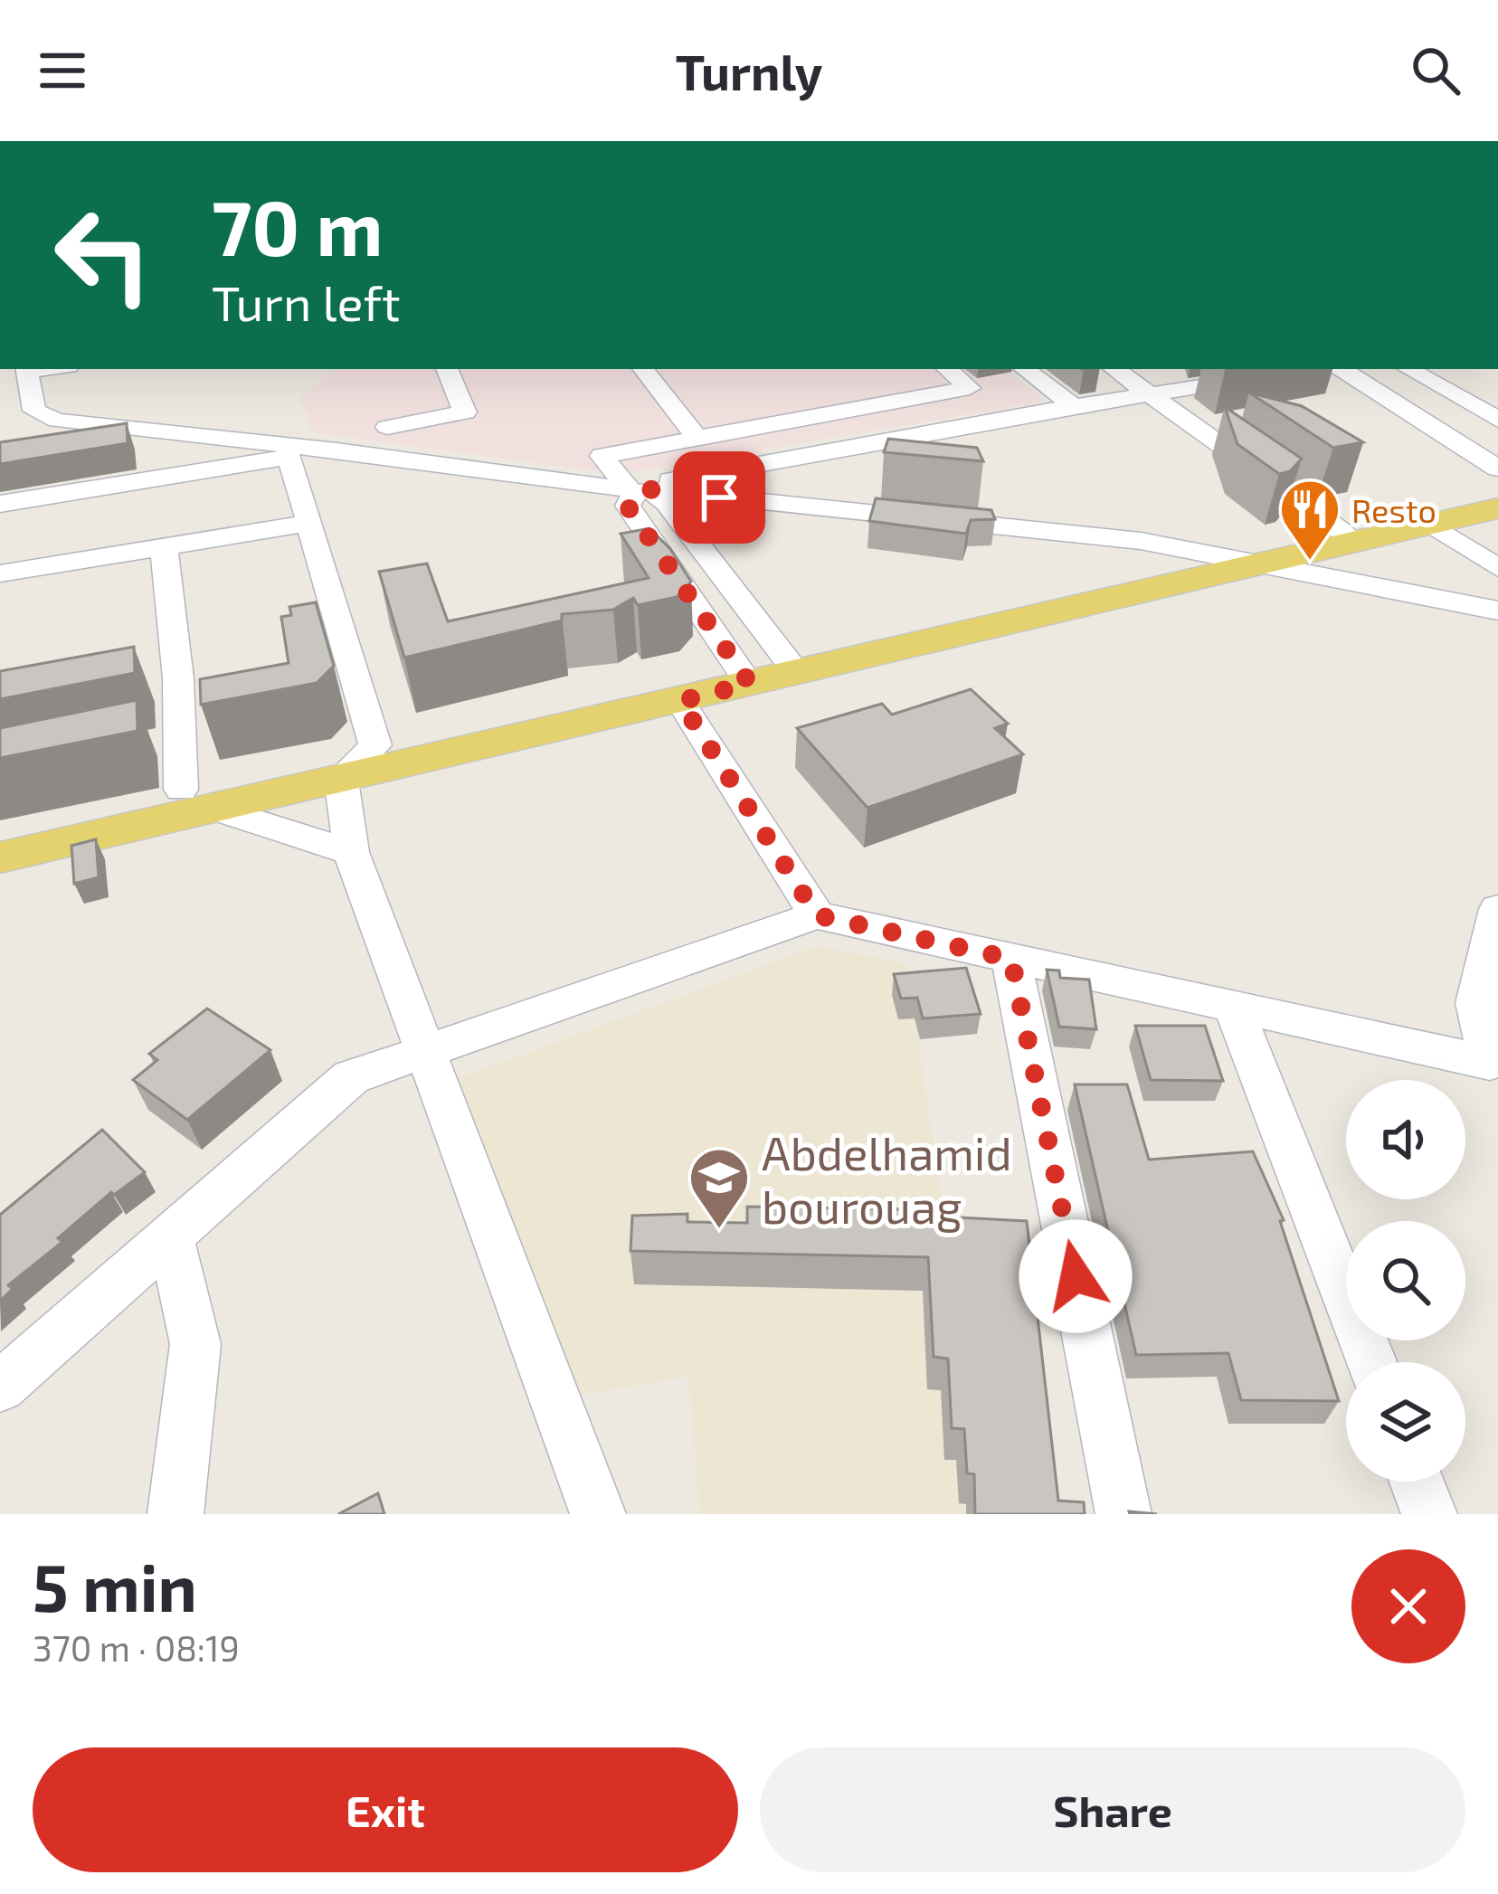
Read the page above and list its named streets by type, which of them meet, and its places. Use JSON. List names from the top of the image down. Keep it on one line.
{"places":{"restaurant":["Resto"],"school or university":["Abdelhamid bourouag"]},"page":{"header":"Turnly","turn":["70 m","Turn left"],"heading":["5 min","370 m · 08:19"],"buttons":["Exit","Share"]}}
